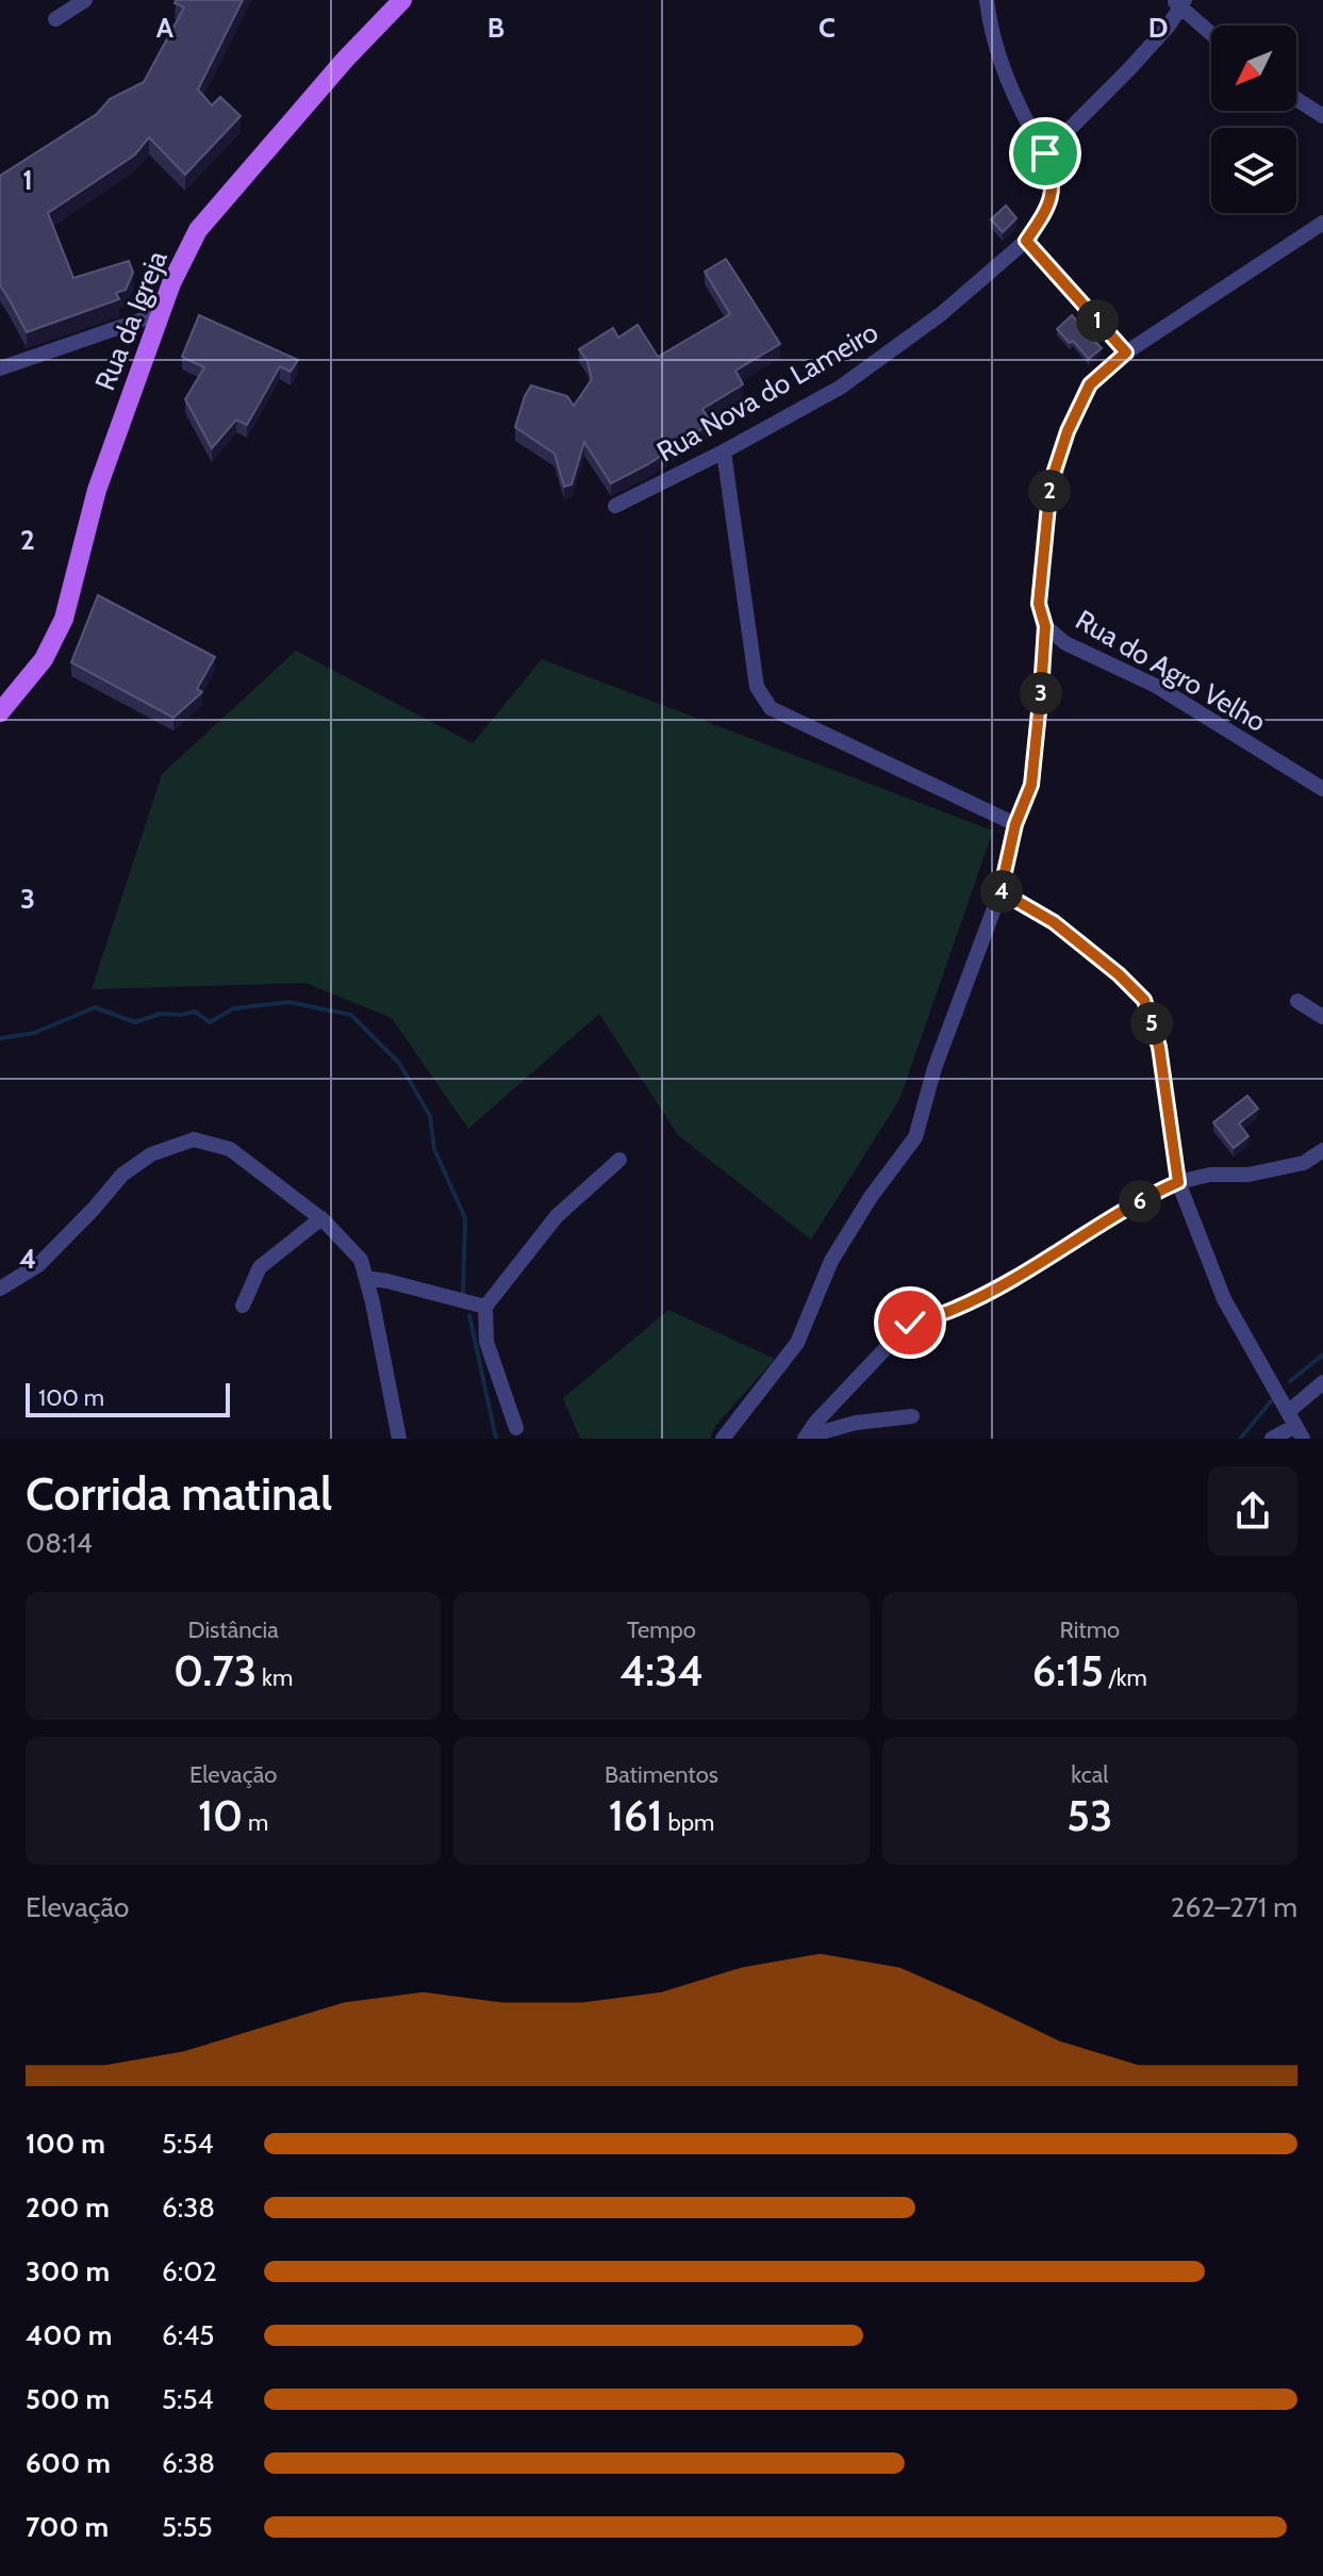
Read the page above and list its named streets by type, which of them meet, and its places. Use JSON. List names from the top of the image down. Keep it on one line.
{"streets":{"main road":["Rua da Igreja"],"street":["Rua Nova do Lameiro","Rua do Agro Velho"]},"scale_bar":"100 m","north":"bottom left","page":{"pins":["1","2","3","4","5","6"],"scale":"100 m","heading":["Corrida matinal","08:14"],"stats":[["Distância","0.73 km"],["Tempo","4:34"],["Ritmo","6:15 /km"],["Elevação","10 m"],["Batimentos","161 bpm"],["kcal","53"]],"chart":["Elevação","262–271 m"],"list":[{"name":"100 m","note":"5:54"},{"name":"200 m","note":"6:38"},{"name":"300 m","note":"6:02"},{"name":"400 m","note":"6:45"},{"name":"500 m","note":"5:54"},{"name":"600 m","note":"6:38"},{"name":"700 m","note":"5:55"}]},"grid":{"columns":["A","B","C","D"],"rows":["1","2","3","4"]}}
